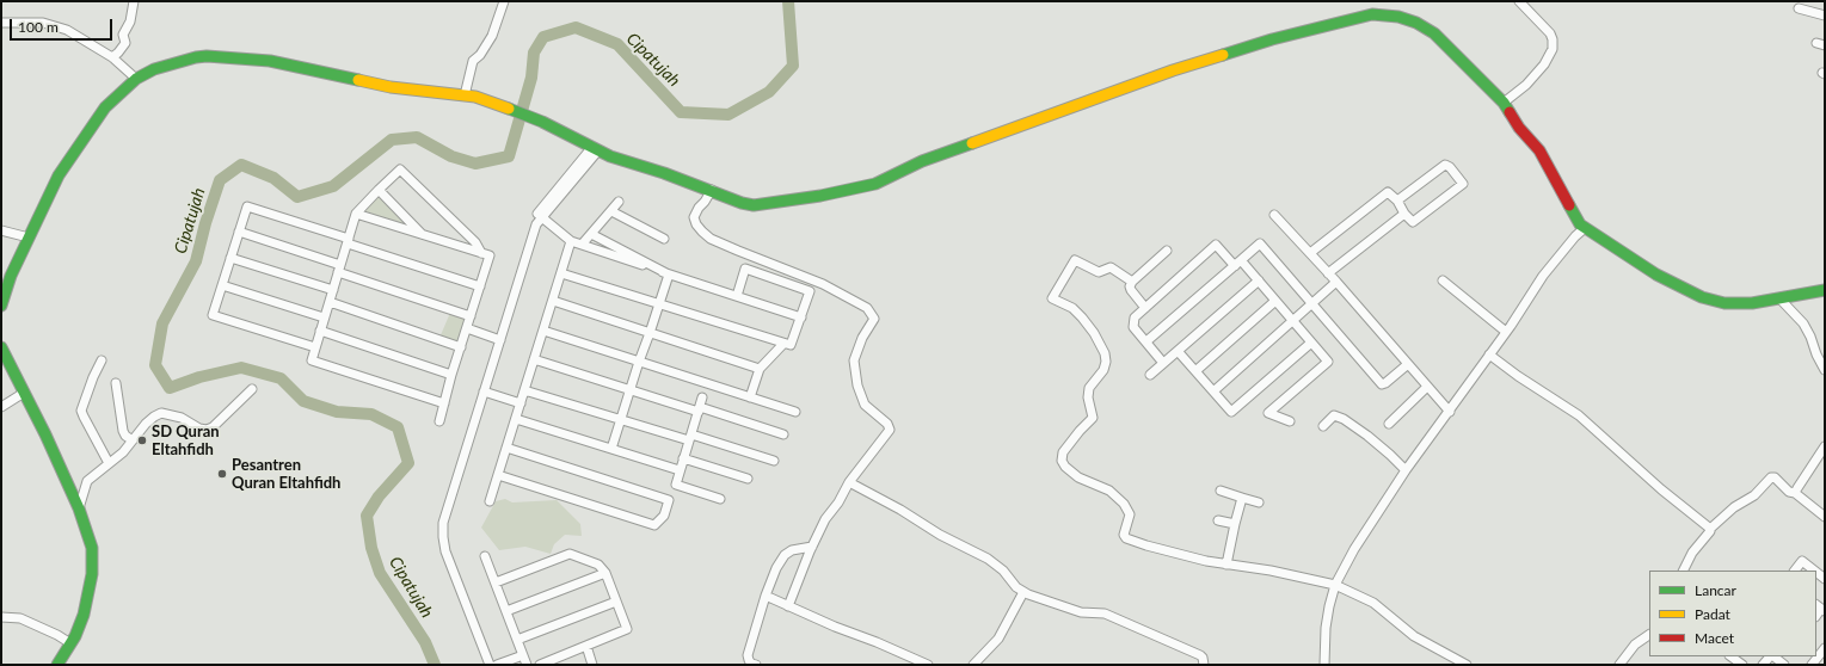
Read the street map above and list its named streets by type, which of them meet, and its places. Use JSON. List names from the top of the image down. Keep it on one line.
{"water":["Cipatujah"],"places":["SD Quran Eltahfidh","Pesantren Quran Eltahfidh"],"legend":["Lancar","Padat","Macet"],"scale_bar":"100 m"}
